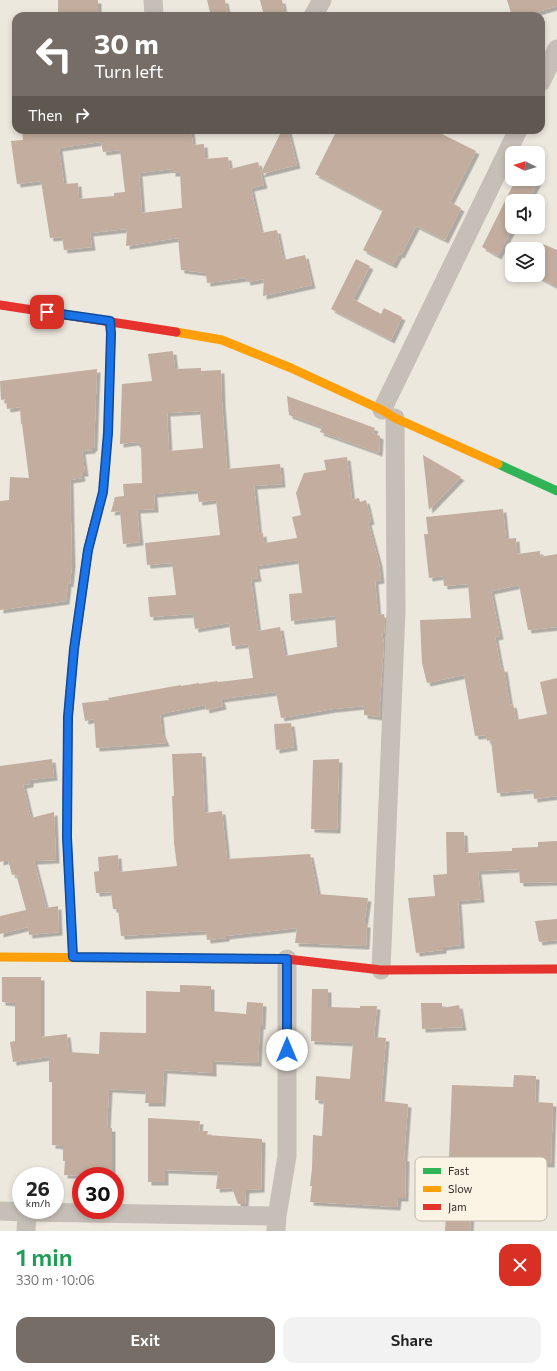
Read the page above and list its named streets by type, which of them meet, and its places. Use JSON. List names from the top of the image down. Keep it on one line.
{"legend":["Fast","Slow","Jam"],"north":"left","page":{"turn":["30 m","Turn left"],"then":"Then","speed":"26 km/h","limit":"30","heading":["1 min","330 m · 10:06"],"buttons":["Exit","Share"]}}
